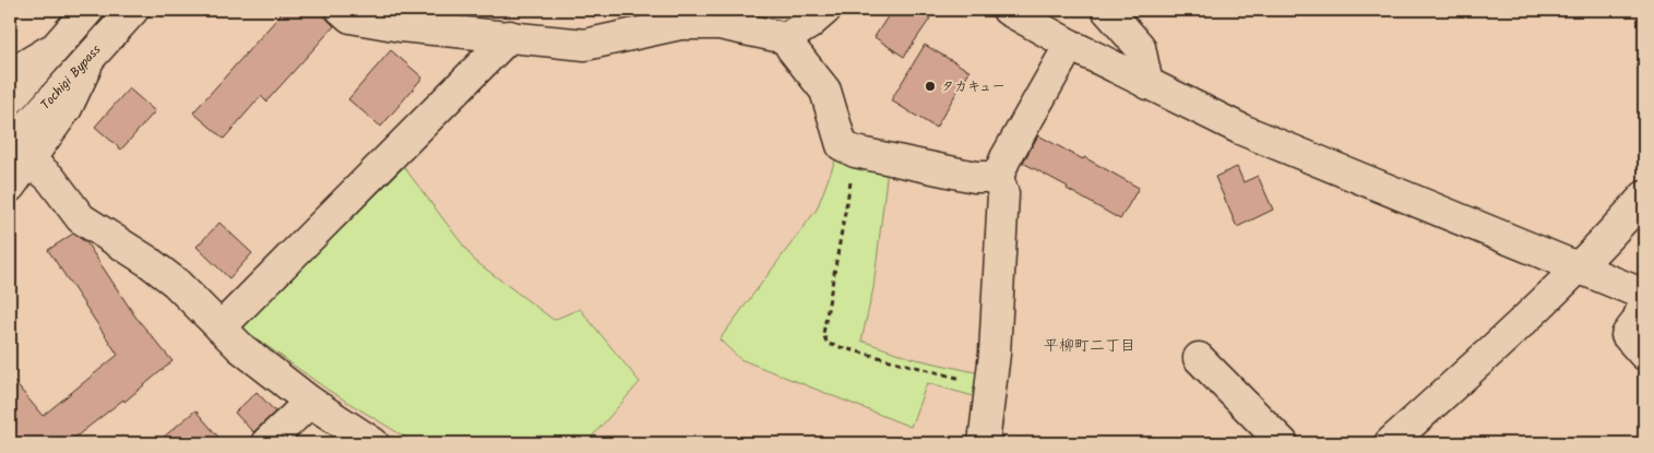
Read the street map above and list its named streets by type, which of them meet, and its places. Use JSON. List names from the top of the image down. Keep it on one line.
{"streets":{"street":["Tochigi Bypass"]},"districts":["平柳町二丁目"],"places":["タカキュー"]}
